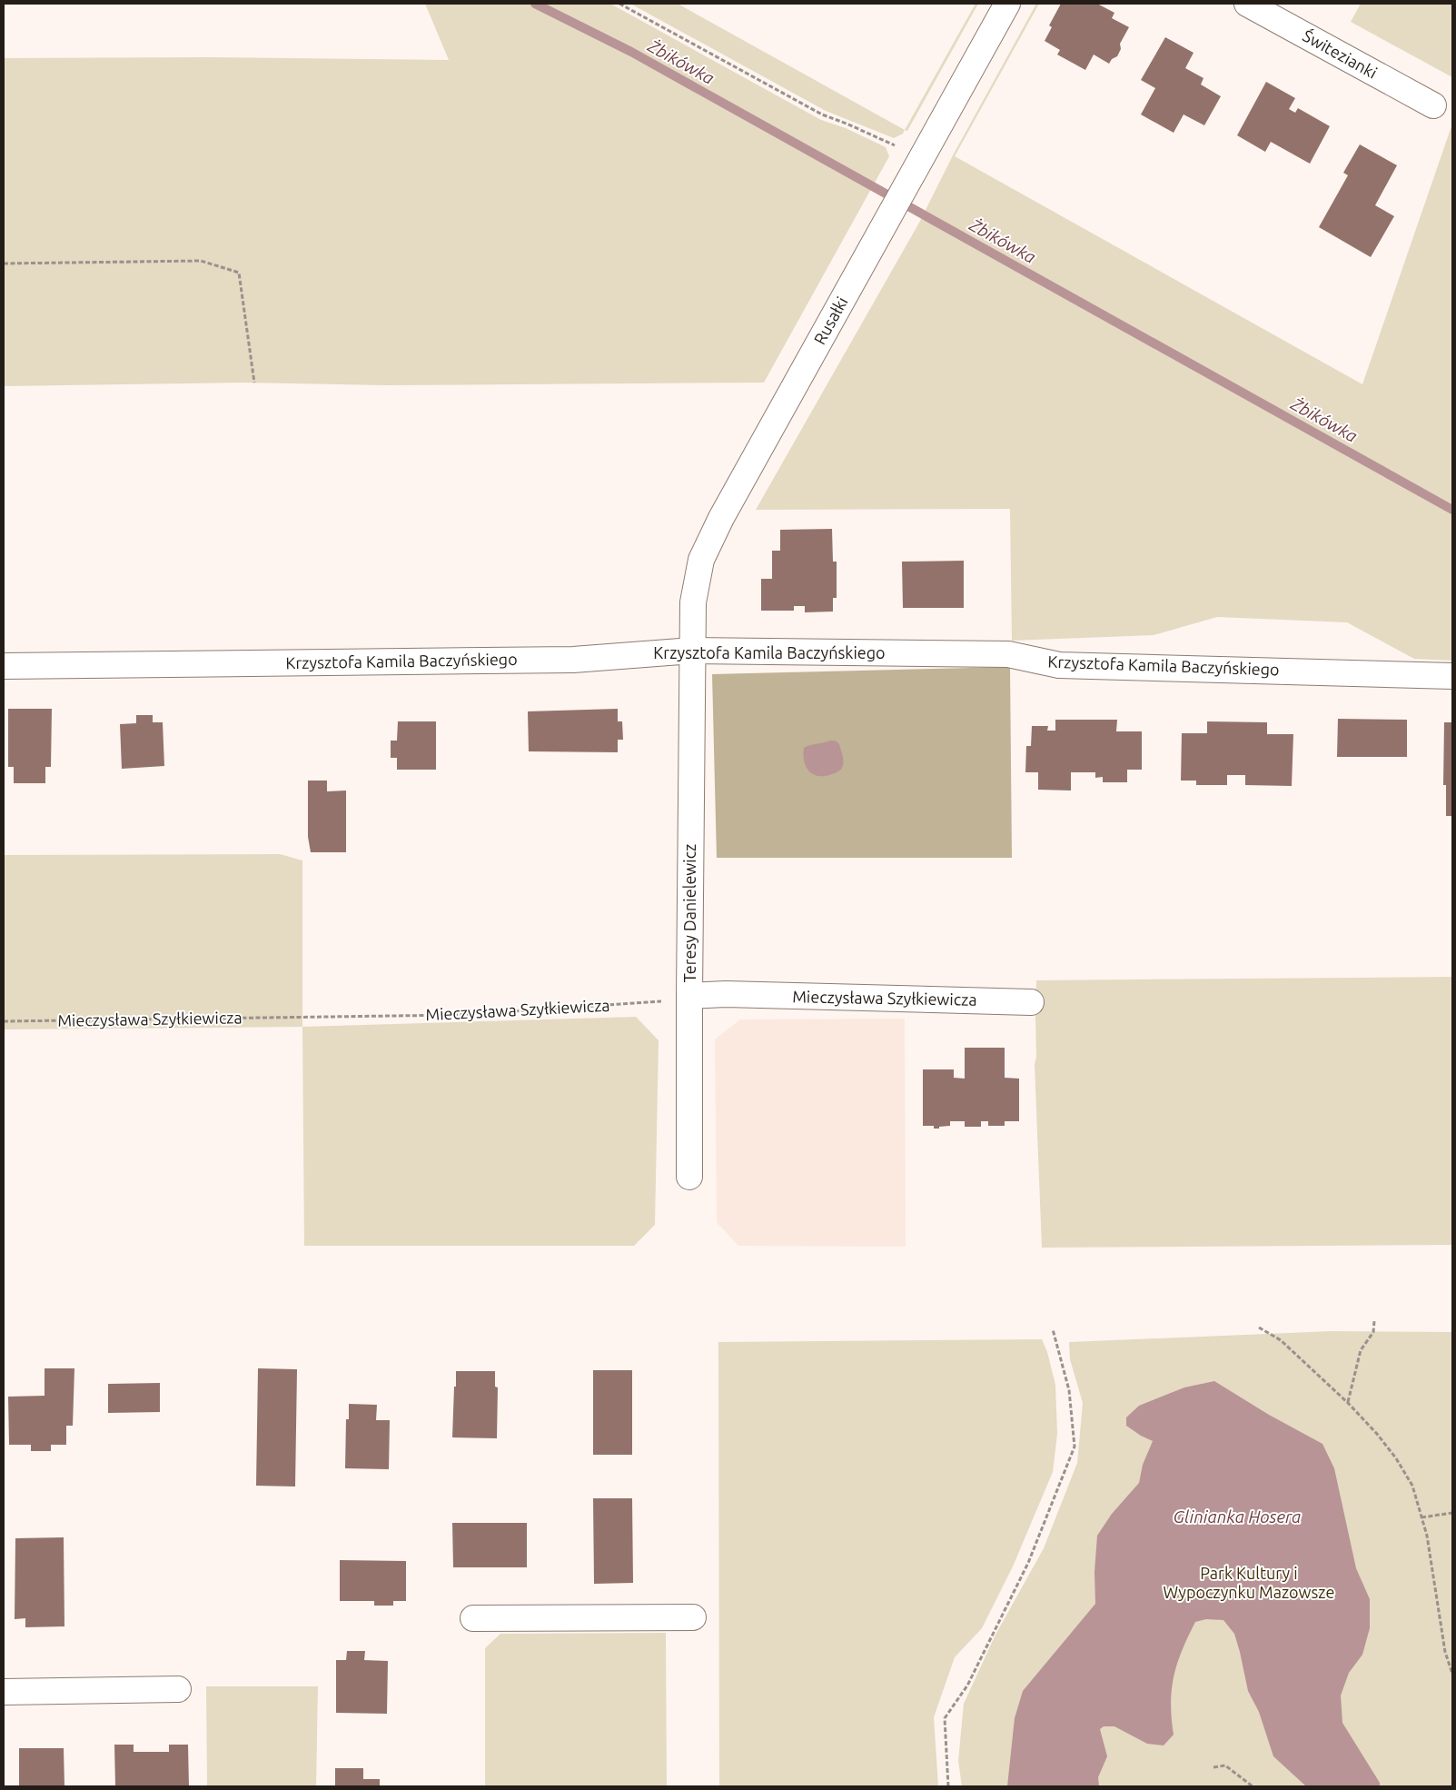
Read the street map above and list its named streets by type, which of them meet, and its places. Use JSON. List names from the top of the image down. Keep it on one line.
{"streets":{"street":["Świtezianki","Rusałki","Krzysztofa Kamila Baczyńskiego","Teresy Danielewicz","Mieczysława Szyłkiewicza"]},"crossings":[["Rusałki","Krzysztofa Kamila Baczyńskiego"],["Rusałki","Teresy Danielewicz"],["Krzysztofa Kamila Baczyńskiego","Teresy Danielewicz"],["Teresy Danielewicz","Mieczysława Szyłkiewicza"]],"water":["Żbikówka","Glinianka Hosera"],"parks":["Park Kultury i Wypoczynku Mazowsze"]}
